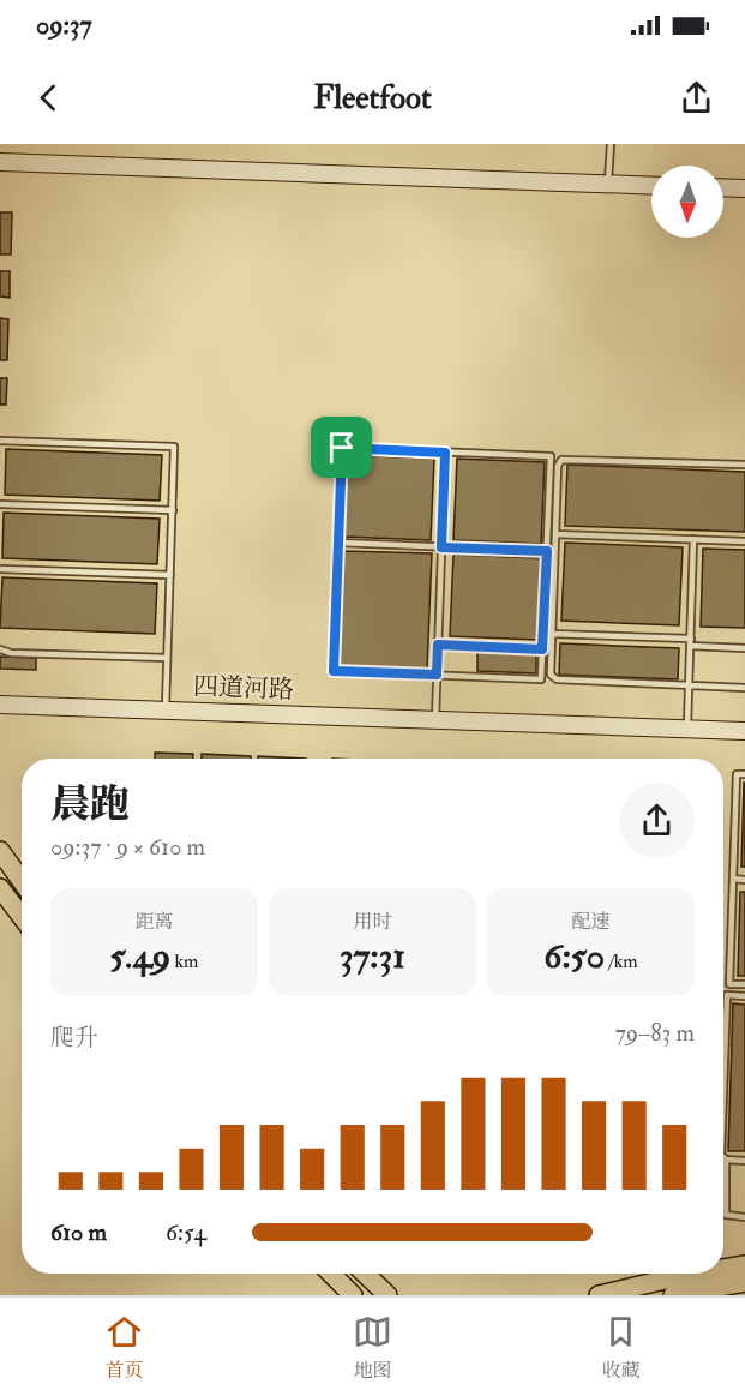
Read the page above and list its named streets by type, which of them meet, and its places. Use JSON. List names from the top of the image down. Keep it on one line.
{"streets":{"street":["四道河路"]},"north":"bottom","page":{"status":"09:37","header":"Fleetfoot","heading":["晨跑","09:37 · 9 × 610 m"],"stats":[["距离","5.49 km"],["用时","37:31"],["配速","6:50 /km"]],"chart":["爬升","79–83 m"],"list":[{"name":"610 m","note":"6:54"}],"tabs":["首页","地图","收藏"]}}
